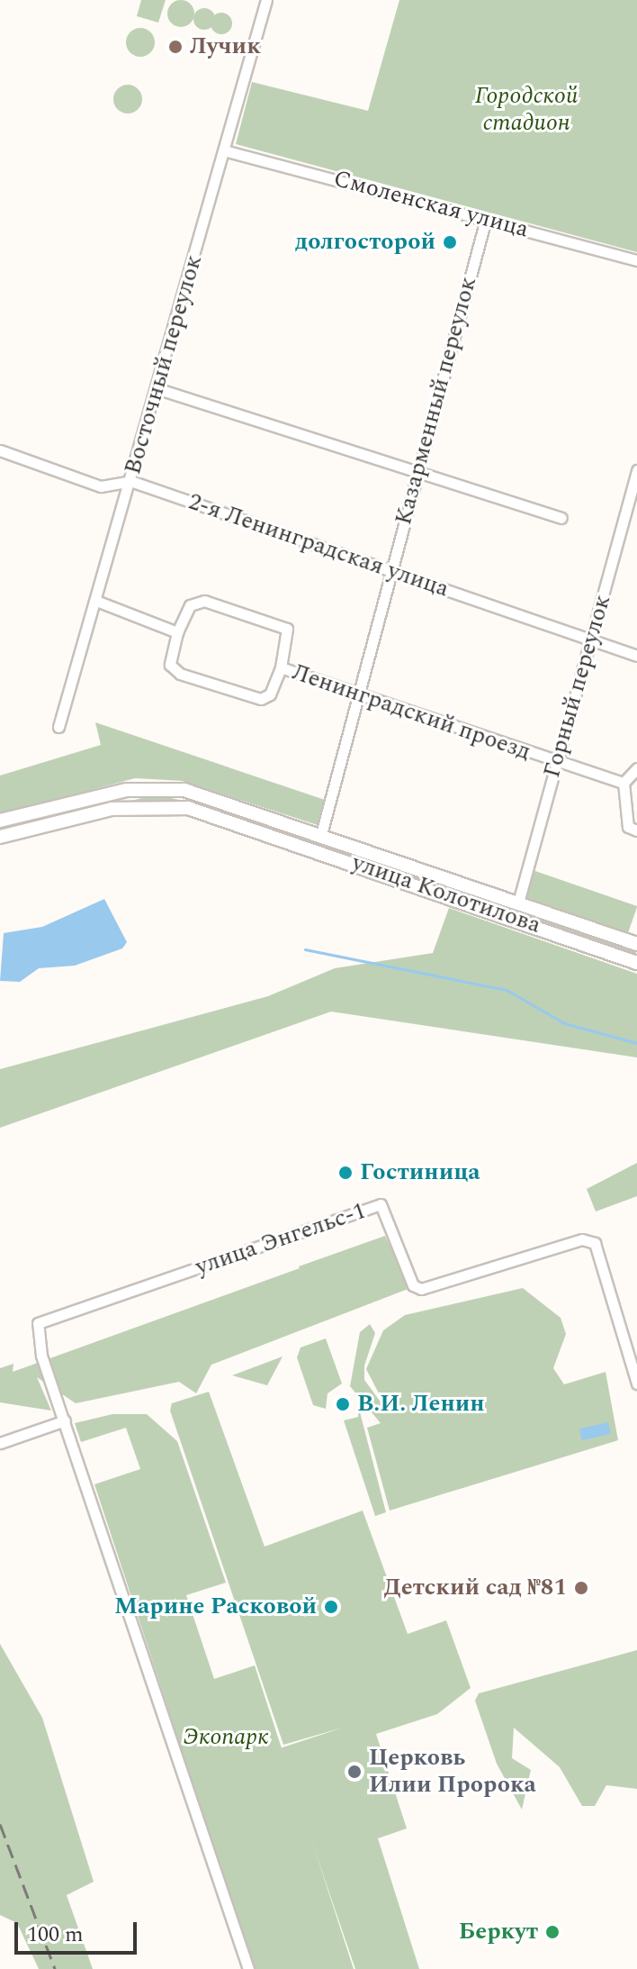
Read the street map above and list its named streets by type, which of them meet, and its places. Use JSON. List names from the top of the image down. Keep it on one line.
{"streets":{"main road":["улица Колотилова"],"street":["Смоленская улица","Восточный переулок","Казарменный переулок","2-я Ленинградская улица","Горный переулок","Ленинградский проезд","улица Энгельс-1"]},"crossings":[["Смоленская улица","Восточный переулок"],["Смоленская улица","Казарменный переулок"],["Восточный переулок","2-я Ленинградская улица"],["Казарменный переулок","2-я Ленинградская улица"],["Казарменный переулок","Ленинградский проезд"],["Казарменный переулок","улица Колотилова"],["2-я Ленинградская улица","Горный переулок"],["Горный переулок","Ленинградский проезд"],["Горный переулок","улица Колотилова"]],"parks":["Городской стадион","Экопарк"],"places":["Лучик","долгосторой","Гостиница","В.И. Ленин","Детский сад №81","Марине Расковой","Церковь Илии Пророка","Беркут"],"scale_bar":"100 m"}
